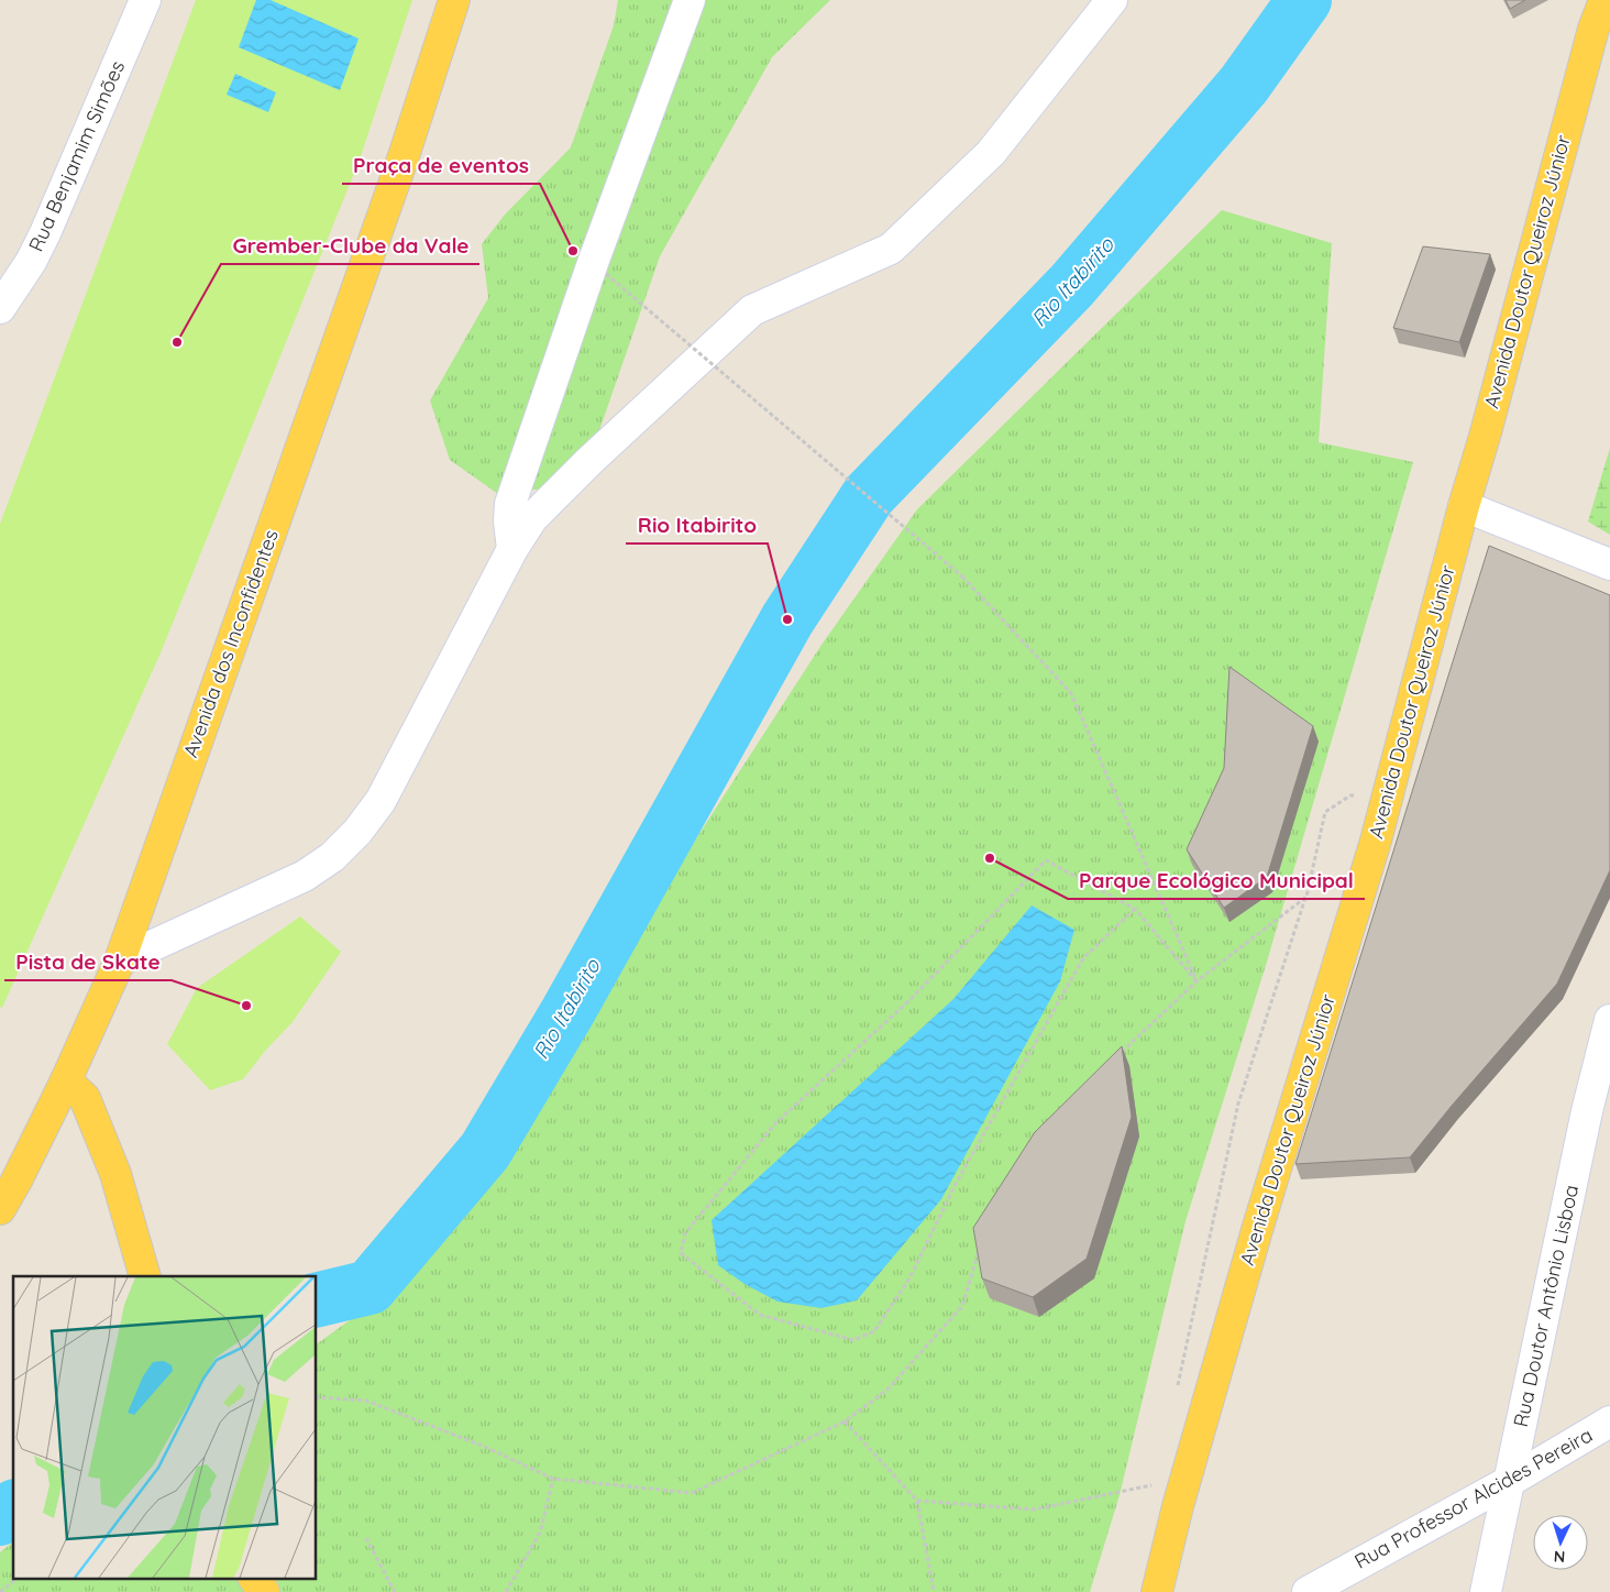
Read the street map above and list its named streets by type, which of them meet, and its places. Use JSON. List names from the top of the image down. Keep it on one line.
{"streets":{"main road":["Avenida Doutor Queiroz Júnior","Avenida dos Inconfidentes"],"street":["Rua Benjamim Simões","Rua Doutor Antônio Lisboa","Rua Professor Alcides Pereira"]},"crossings":[["Rua Doutor Antônio Lisboa","Rua Professor Alcides Pereira"]],"water":["Rio Itabirito"],"places":["Praça de eventos","Grember-Clube da Vale","Rio Itabirito","Parque Ecológico Municipal","Pista de Skate"],"north":"bottom"}
